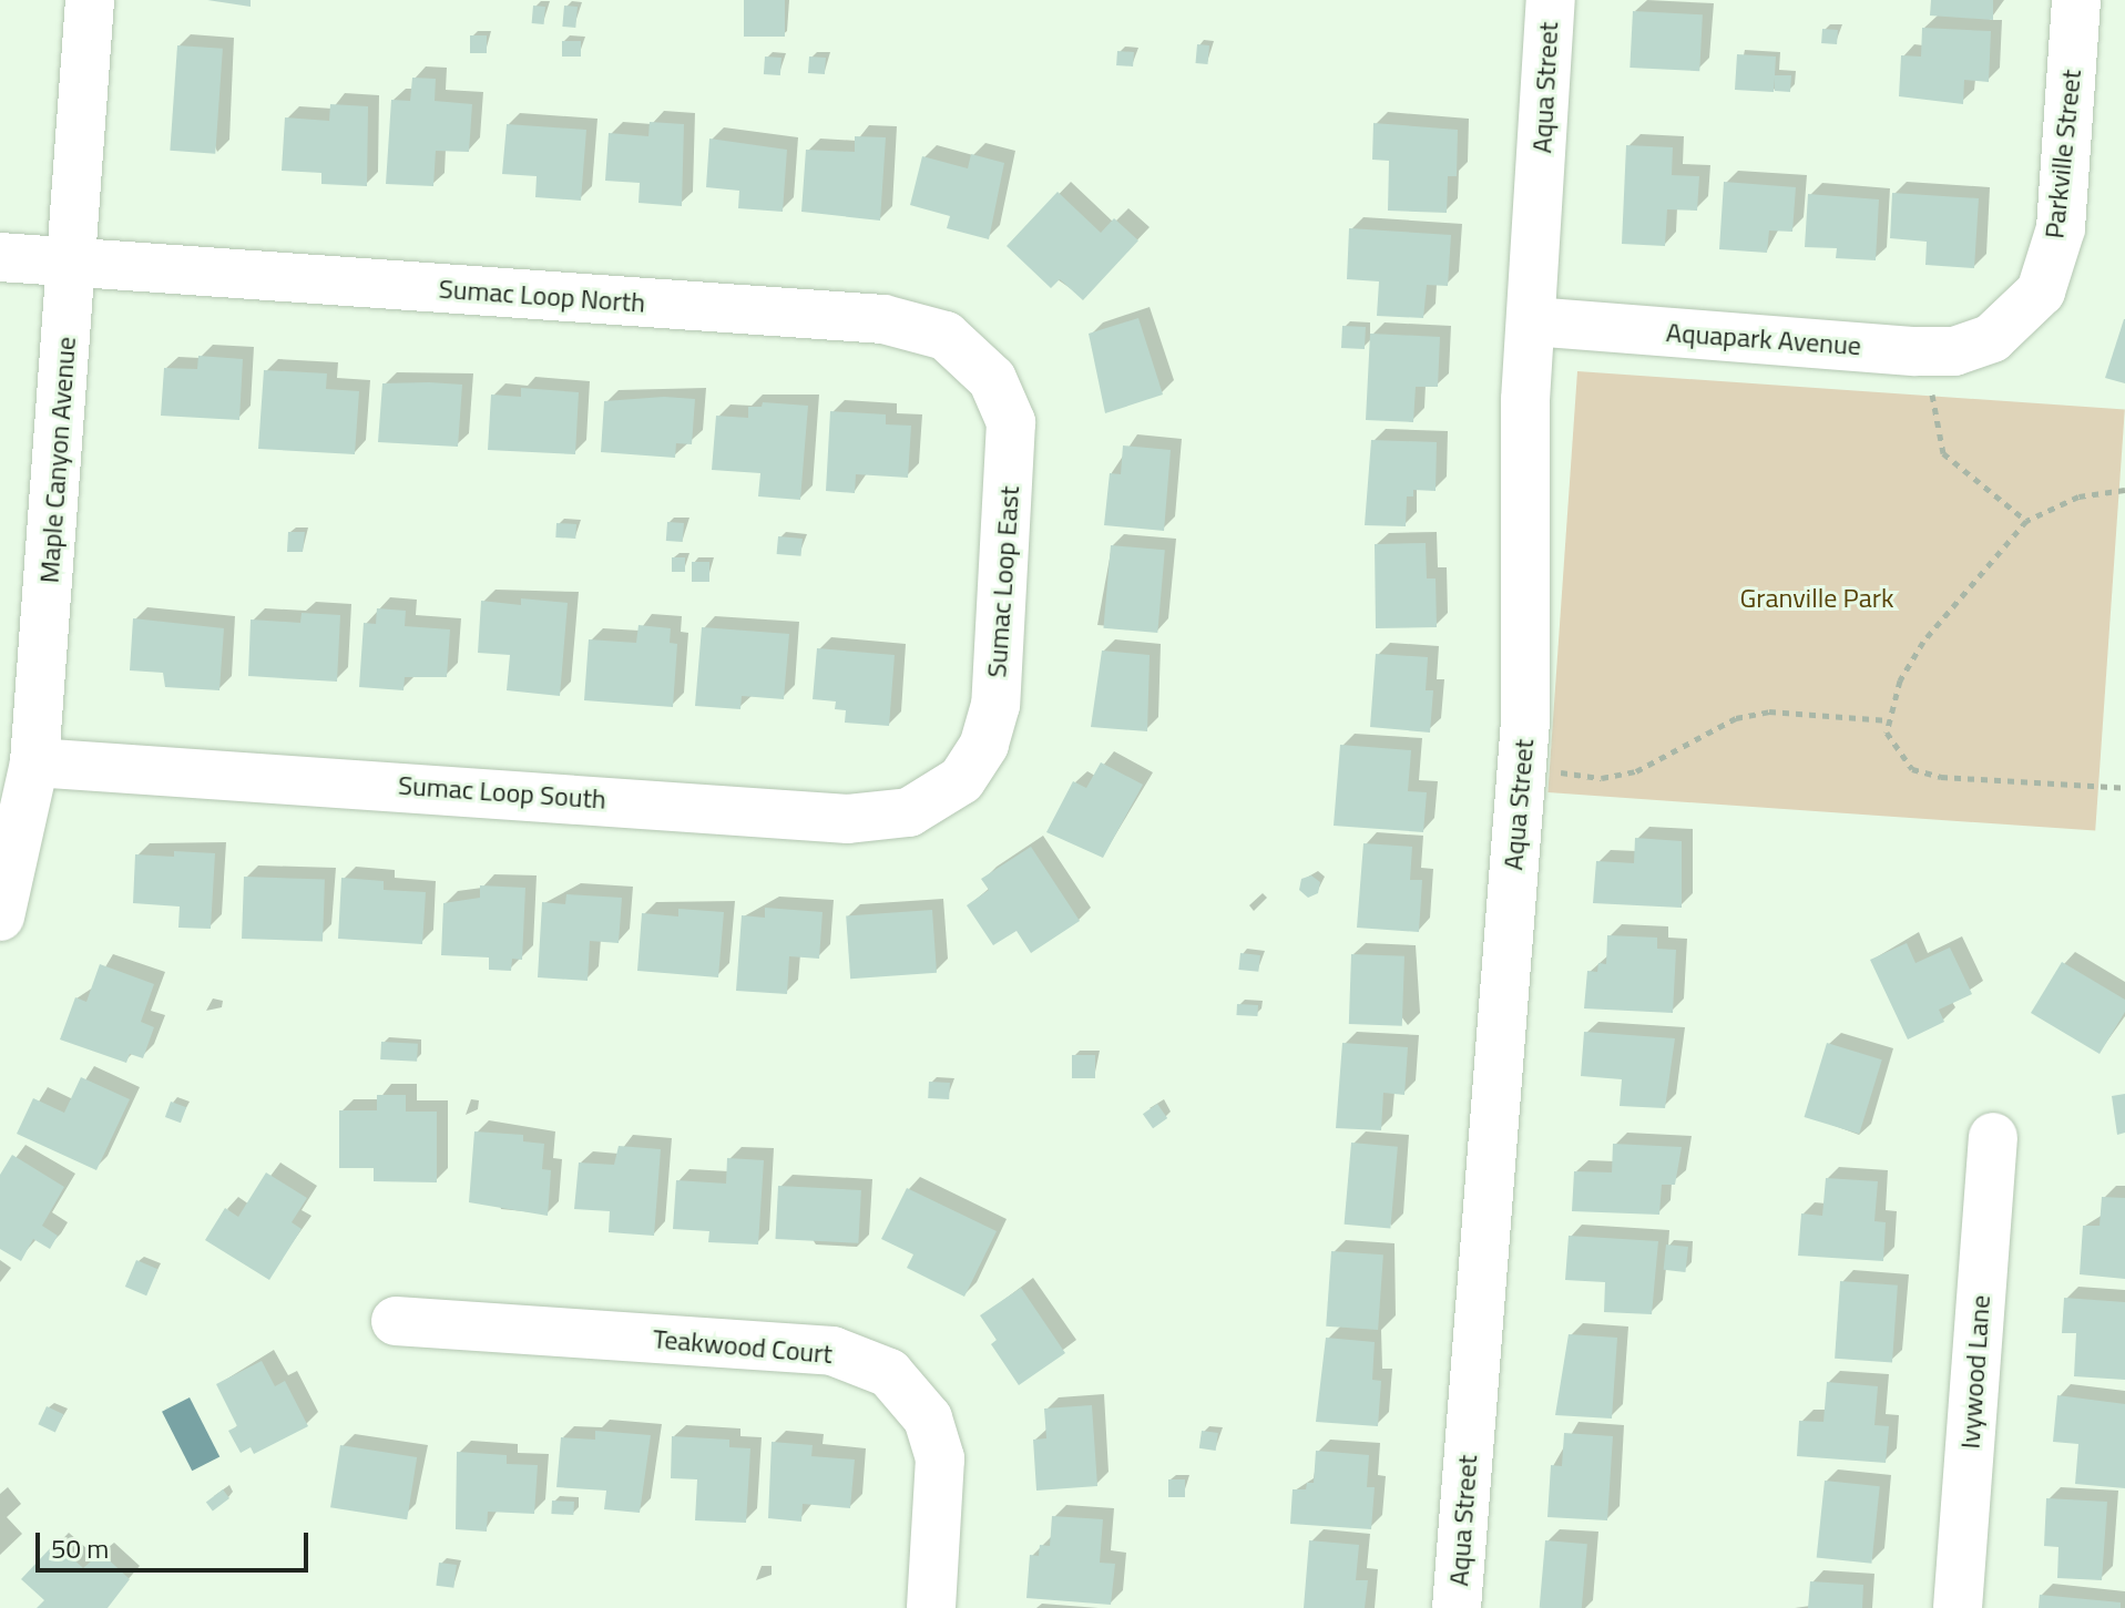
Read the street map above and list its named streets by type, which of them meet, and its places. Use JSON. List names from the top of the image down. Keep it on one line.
{"streets":{"street":["Aqua Street","Parkville Street","Sumac Loop North","Aquapark Avenue","Maple Canyon Avenue","Sumac Loop East","Sumac Loop South","Teakwood Court","Ivywood Lane"]},"crossings":[["Aqua Street","Aquapark Avenue"],["Parkville Street","Aquapark Avenue"],["Sumac Loop North","Maple Canyon Avenue"],["Sumac Loop North","Sumac Loop East"],["Maple Canyon Avenue","Sumac Loop South"],["Sumac Loop East","Sumac Loop South"]],"parks":["Granville Park"],"scale_bar":"50 m"}
